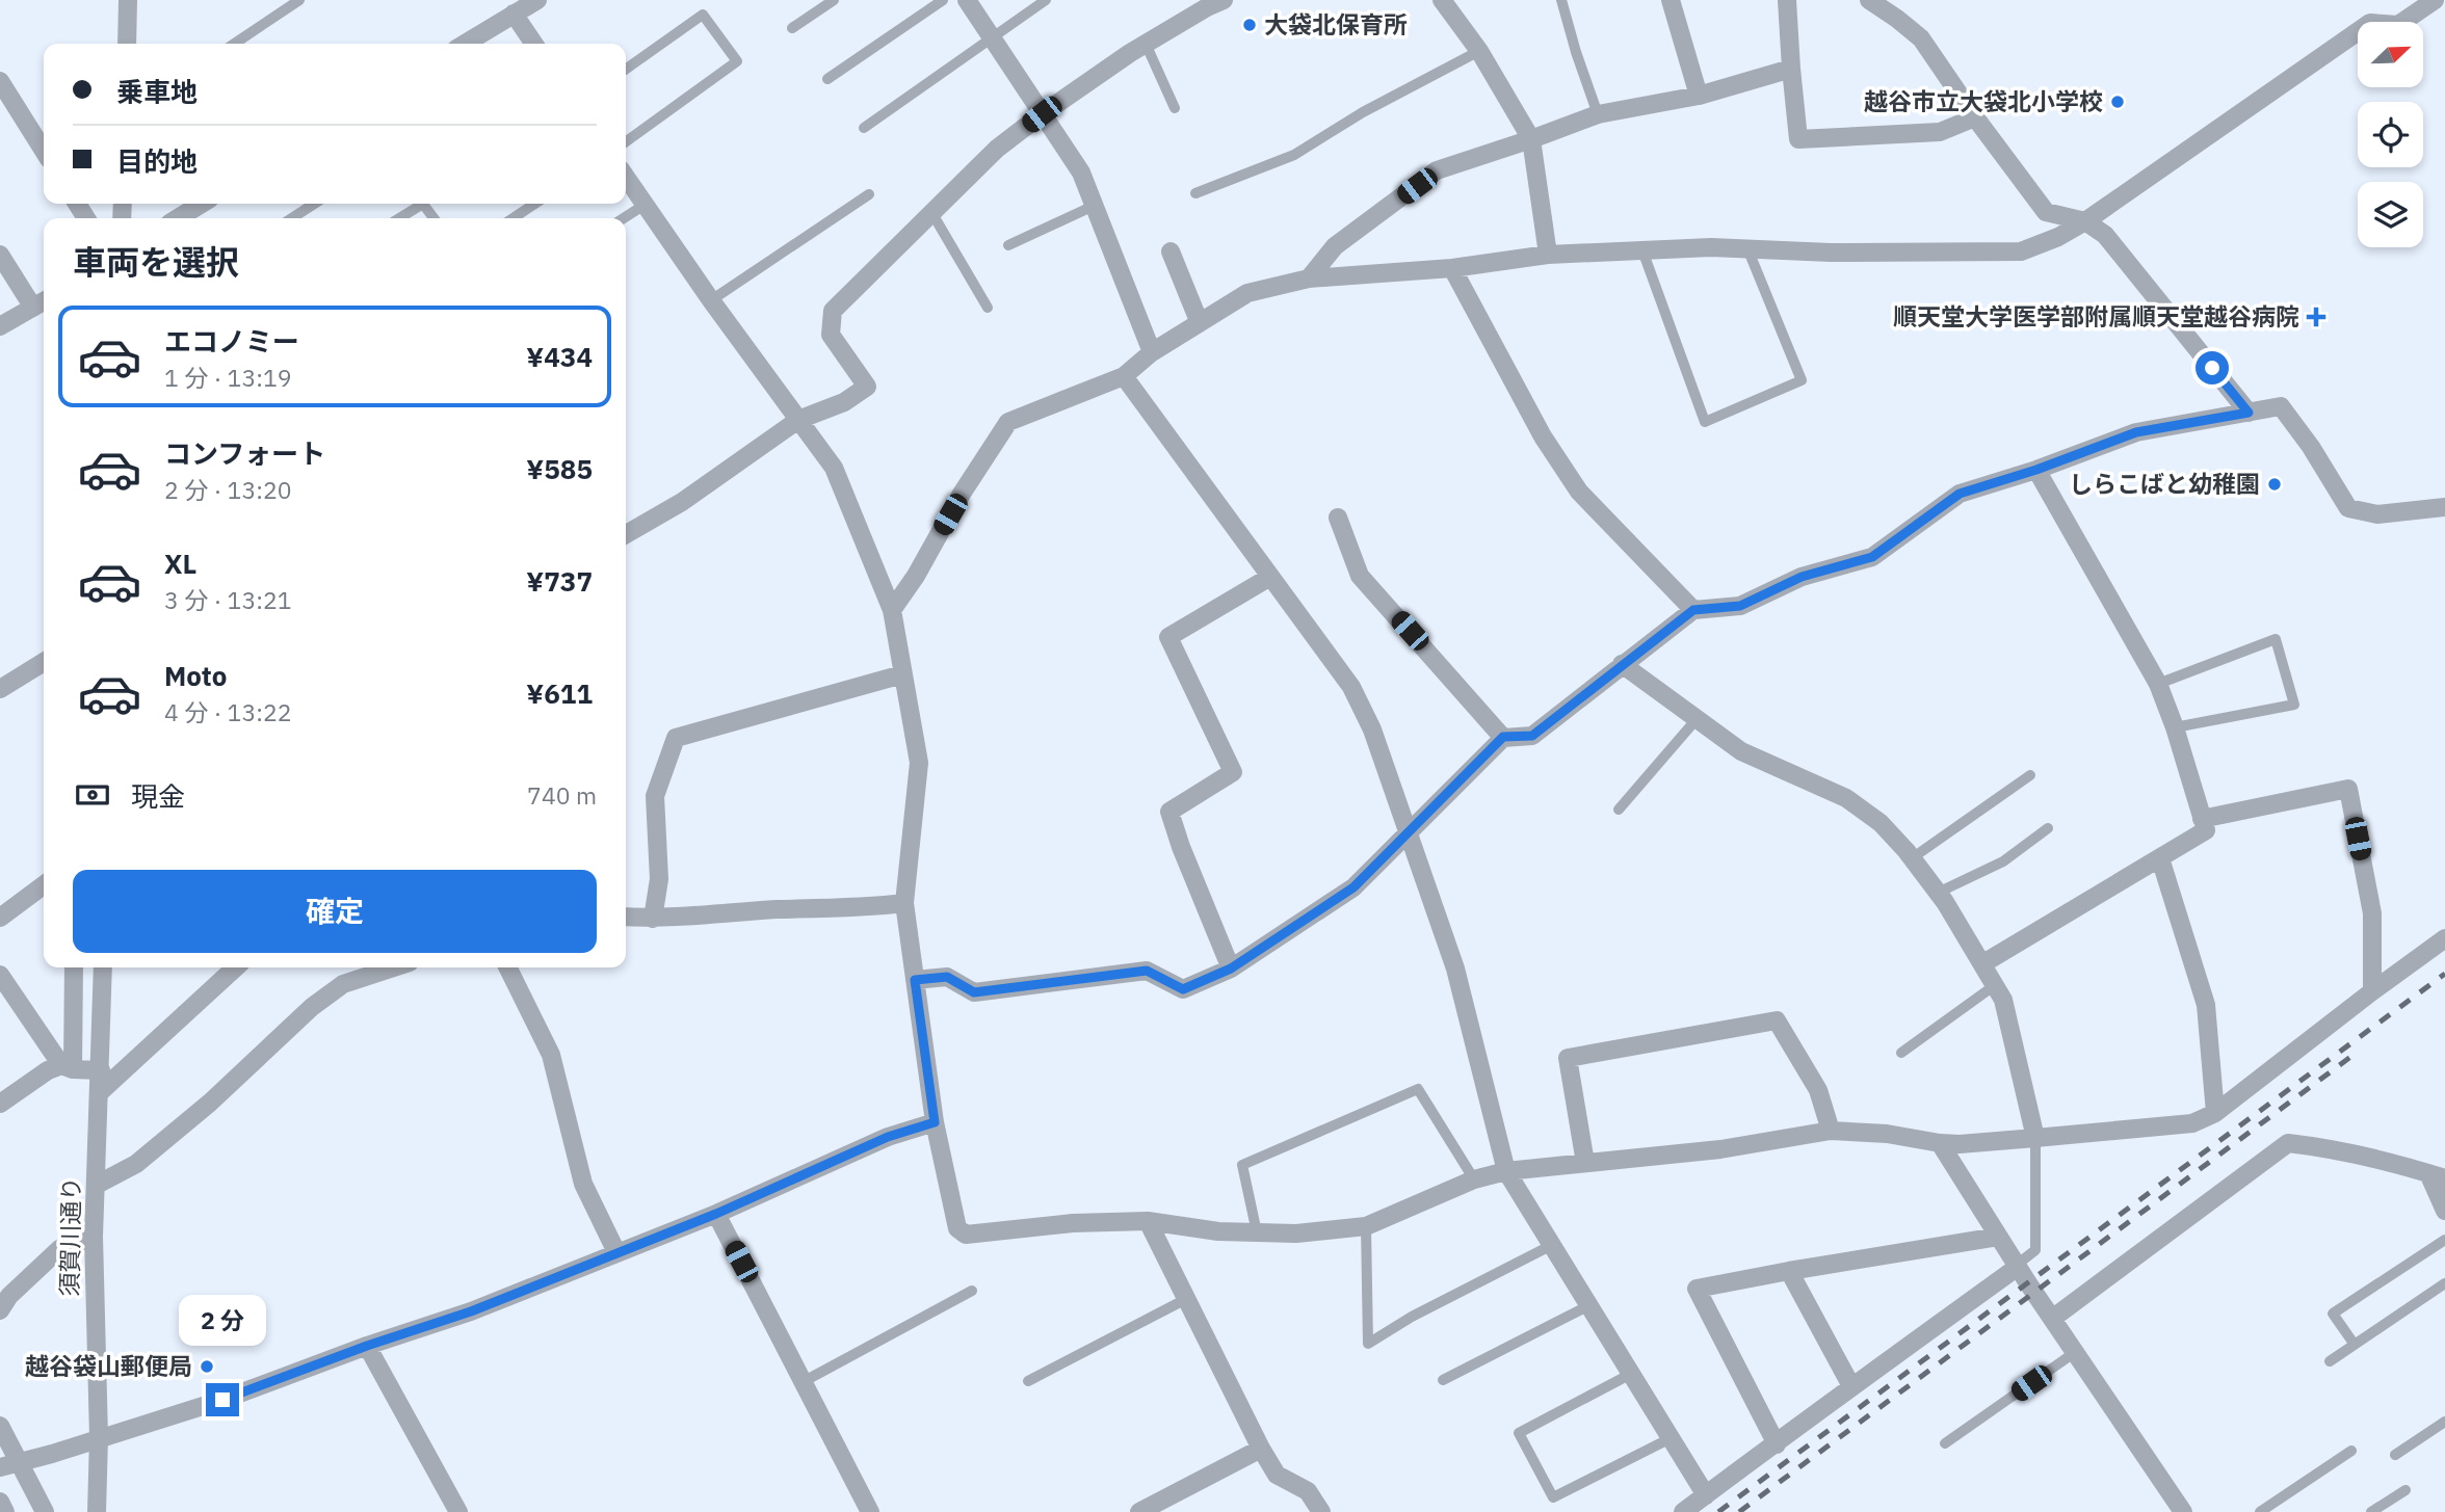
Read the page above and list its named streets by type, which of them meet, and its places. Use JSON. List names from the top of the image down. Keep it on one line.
{"streets":{"street":["須賀川通り"]},"places":{"other":["大袋北保育所","越谷市立大袋北小学校","しらこばと幼稚園","越谷袋山郵便局"],"health":["順天堂大学医学部附属順天堂越谷病院"]},"north":"top right","page":{"banner":["乗車地","目的地"],"heading":"車両を選択","list":[{"name":"エコノミー","note":"1 分 · 13:19","value":"¥434"},{"name":"コンフォート","note":"2 分 · 13:20","value":"¥585"},{"name":"XL","note":"3 分 · 13:21","value":"¥737"},{"name":"Moto","note":"4 分 · 13:22","value":"¥611"}],"pay":["現金","740 m"],"buttons":"確定","bubble":"2 分"}}
